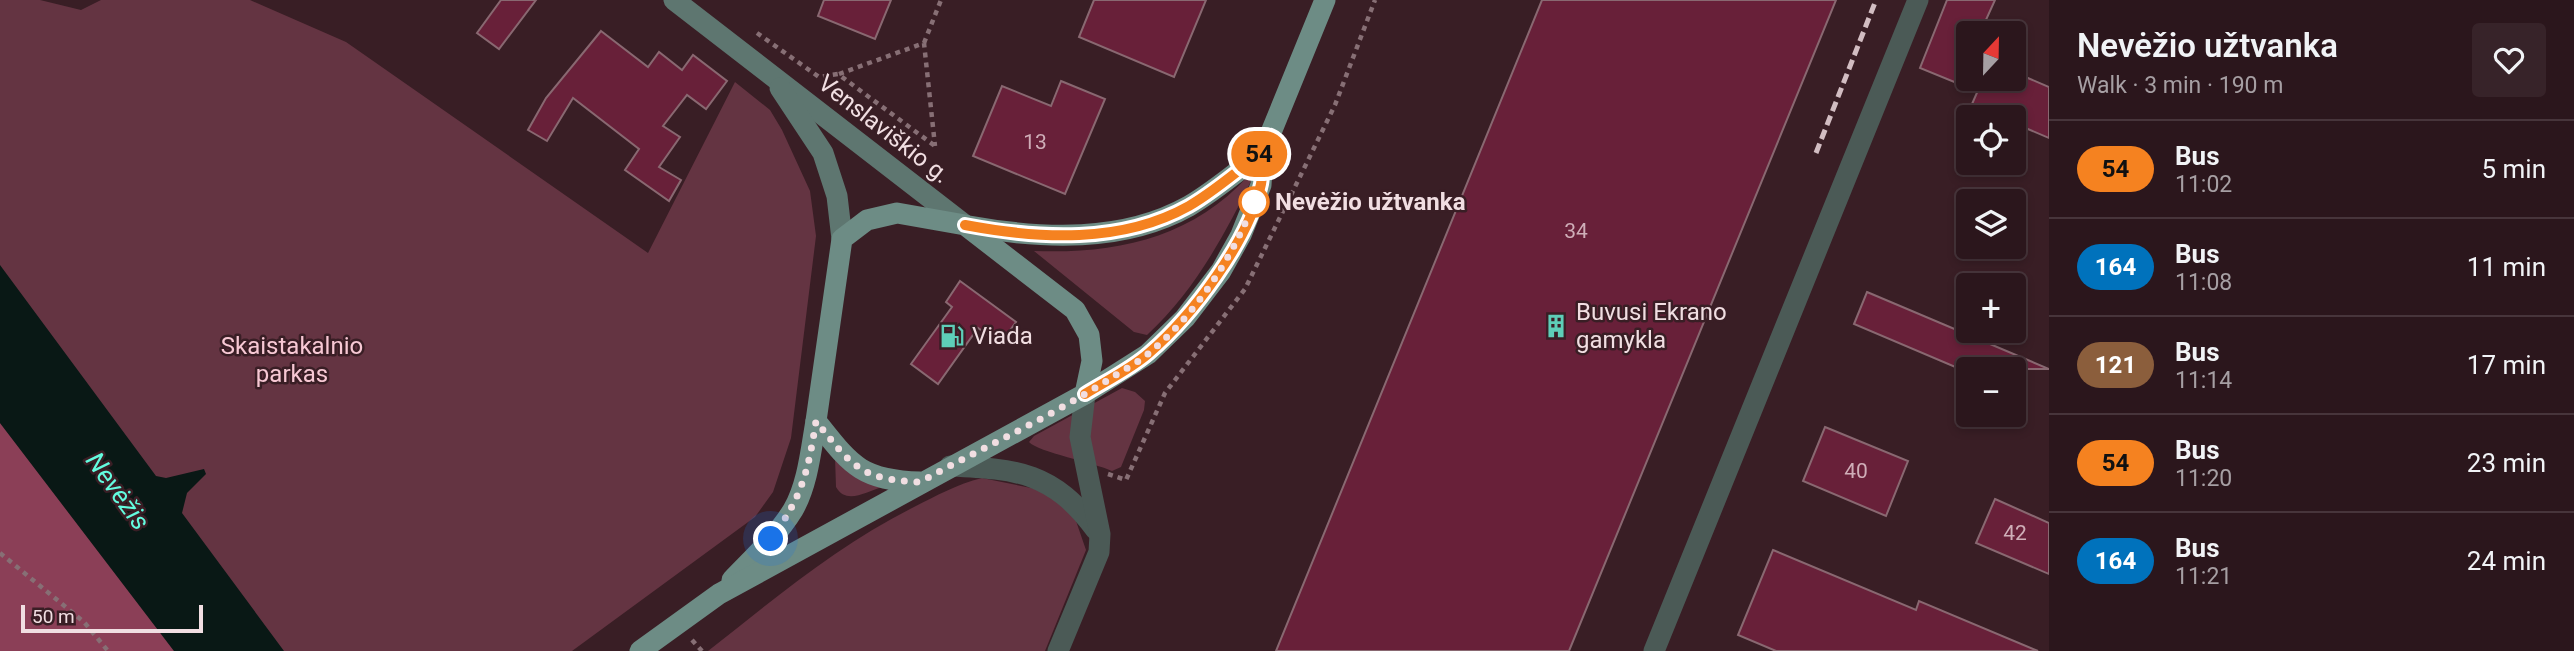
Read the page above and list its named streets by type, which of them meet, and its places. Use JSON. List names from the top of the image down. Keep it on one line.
{"streets":{"main road":["Venslaviškio g."]},"water":["Nevėžis"],"parks":["Skaistakalnio parkas"],"places":{"other":["Nevėžio užtvanka"],"building":["Buvusi Ekrano gamykla"],"fuel station":["Viada"]},"lines":["bus line 54"],"house_numbers":["13","34","40","42"],"scale_bar":"50 m","north":"top","page":{"on_map":"54","heading":["Nevėžio užtvanka","Walk · 3 min · 190 m"],"map_buttons":["+","−"],"list":[{"mark":"54","name":"Bus","note":"11:02","value":"5 min"},{"mark":"164","name":"Bus","note":"11:08","value":"11 min"},{"mark":"121","name":"Bus","note":"11:14","value":"17 min"},{"mark":"54","name":"Bus","note":"11:20","value":"23 min"},{"mark":"164","name":"Bus","note":"11:21","value":"24 min"}],"scale":"50 m"}}
